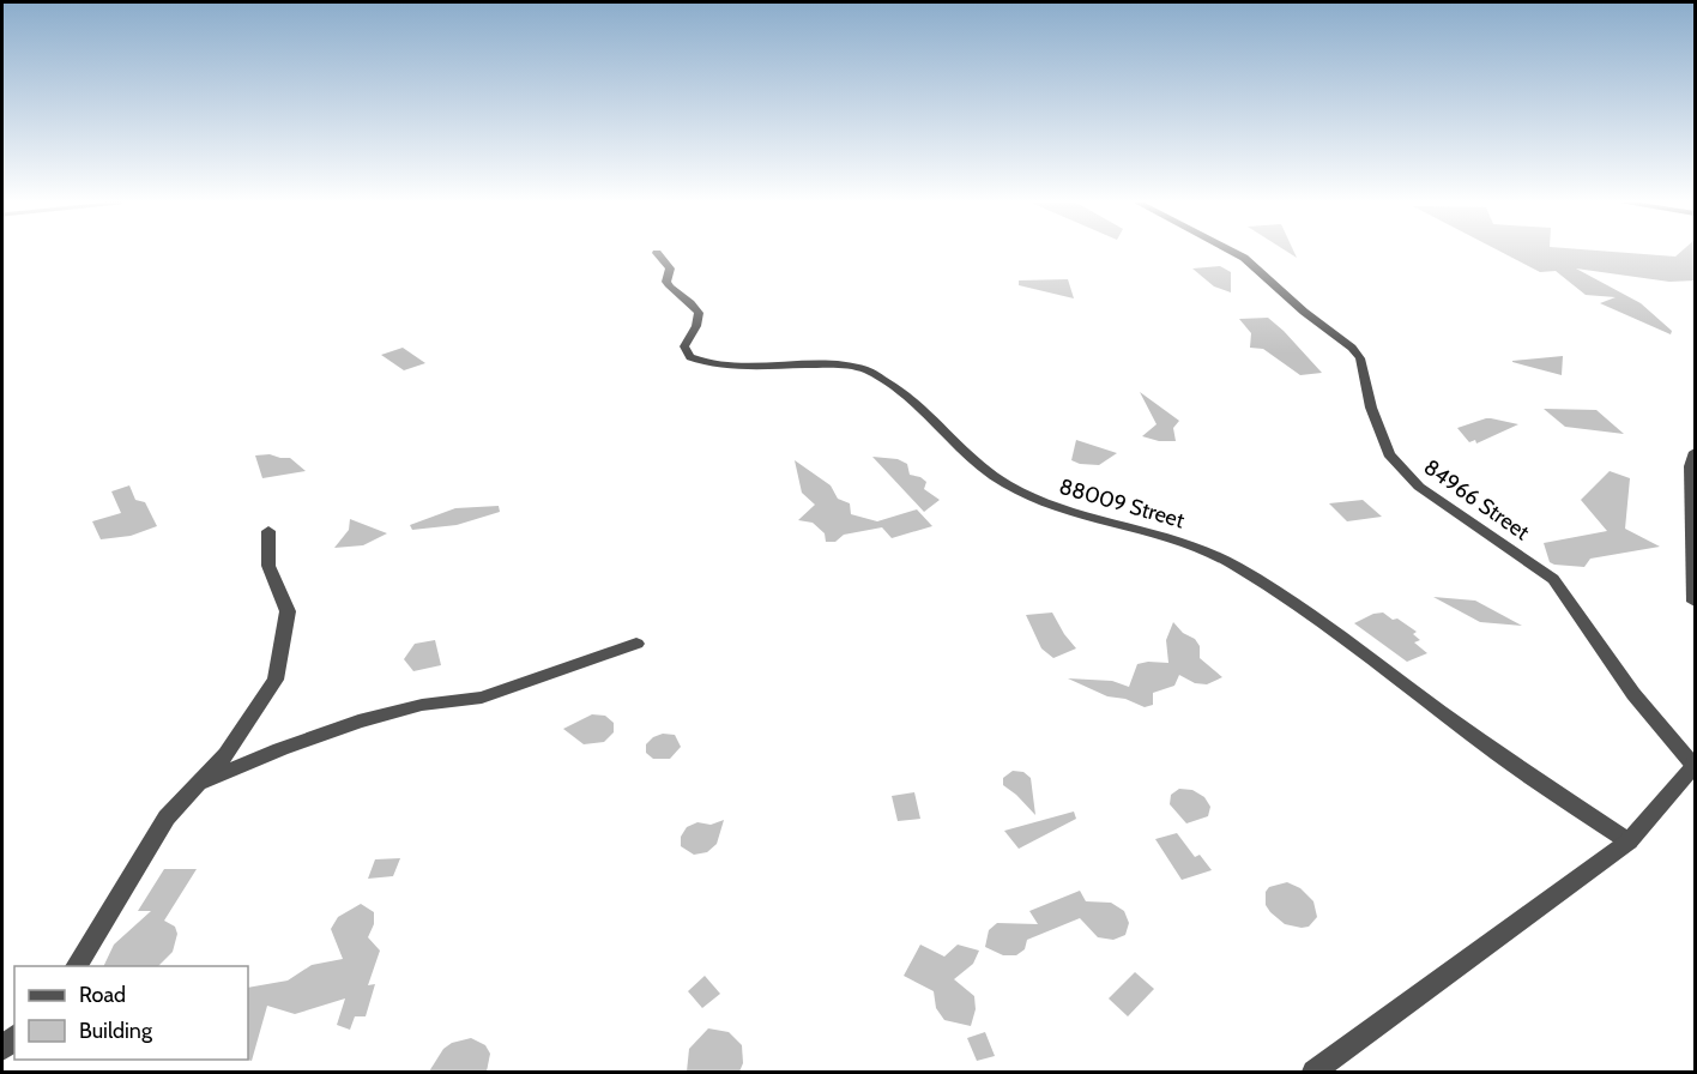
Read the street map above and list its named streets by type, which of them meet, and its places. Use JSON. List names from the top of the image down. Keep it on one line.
{"streets":{"street":["84966 Street","88009 Street"]},"legend":["Road","Building"]}
